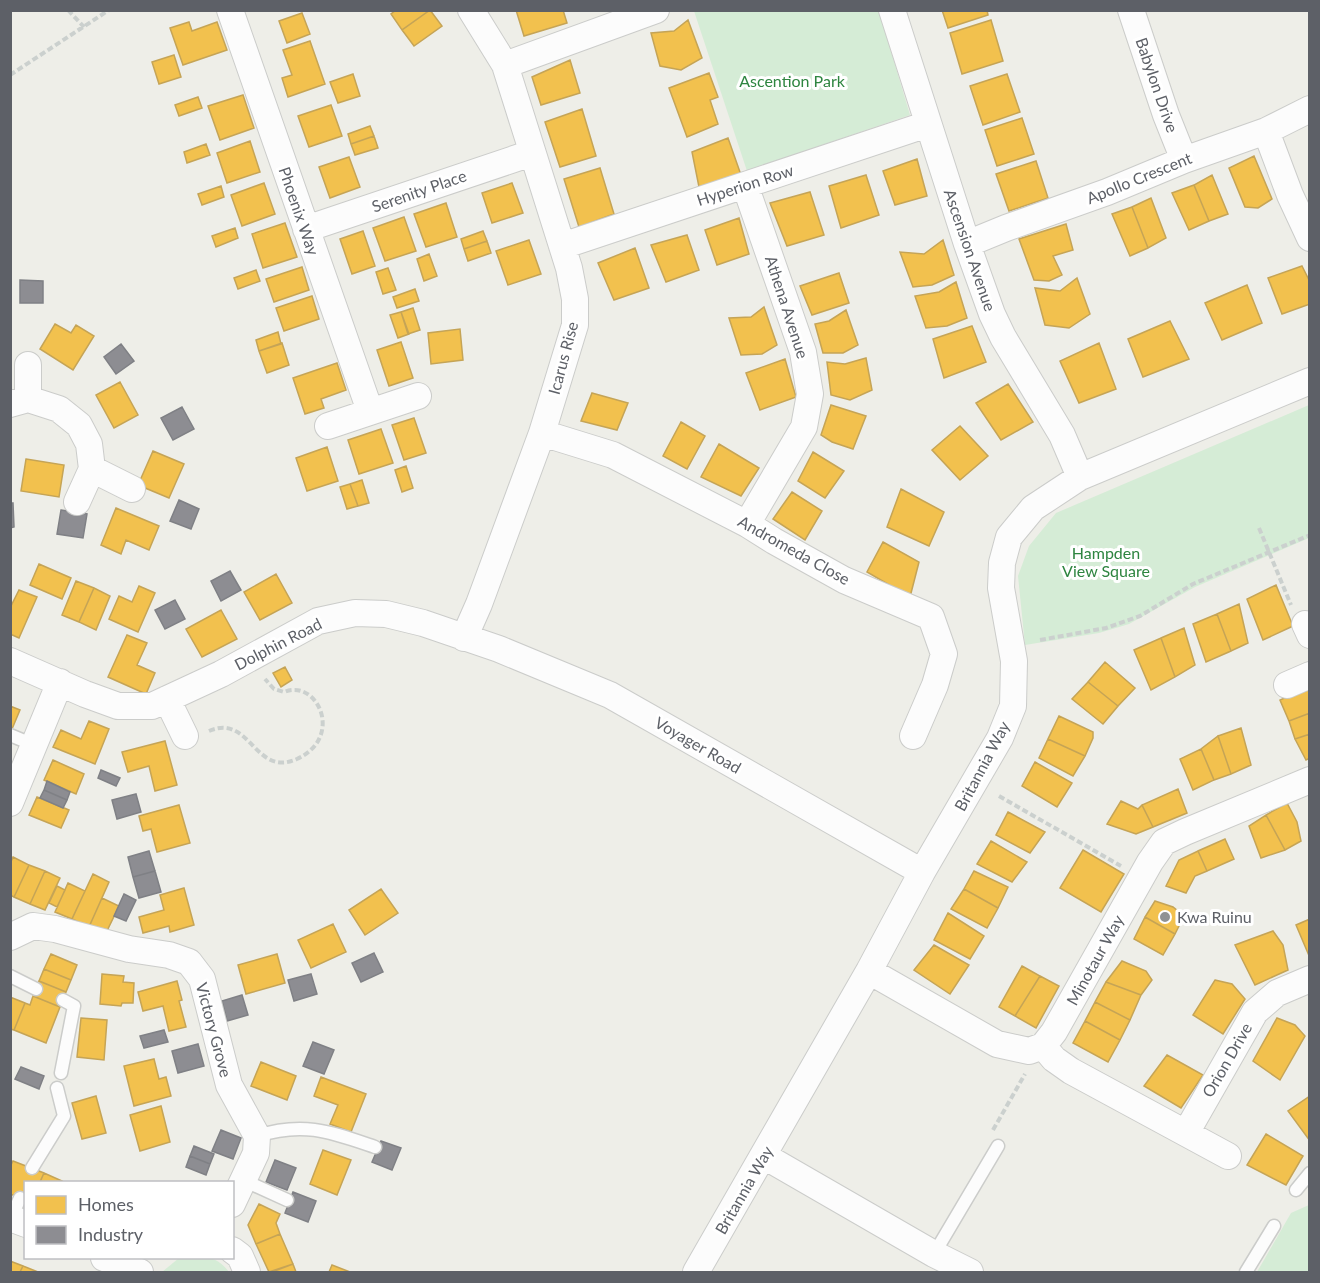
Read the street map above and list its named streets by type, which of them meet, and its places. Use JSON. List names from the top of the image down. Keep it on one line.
{"streets":{"street":["Babylon Drive","Apollo Crescent","Hyperion Row","Serenity Place","Phoenix Way","Ascension Avenue","Athena Avenue","Icarus Rise","Andromeda Close","Dolphin Road","Voyager Road","Britannia Way","Minotaur Way","Victory Grove","Orion Drive"]},"crossings":[["Babylon Drive","Apollo Crescent"],["Apollo Crescent","Ascension Avenue"],["Hyperion Row","Ascension Avenue"],["Hyperion Row","Athena Avenue"],["Hyperion Row","Icarus Rise"],["Serenity Place","Phoenix Way"],["Serenity Place","Icarus Rise"],["Ascension Avenue","Britannia Way"],["Athena Avenue","Andromeda Close"],["Icarus Rise","Andromeda Close"],["Icarus Rise","Dolphin Road"],["Icarus Rise","Voyager Road"],["Dolphin Road","Voyager Road"],["Voyager Road","Britannia Way"]],"parks":["Ascention Park","Hampden View Square"],"places":["Kwa Ruinu"],"legend":["Homes","Industry"]}
